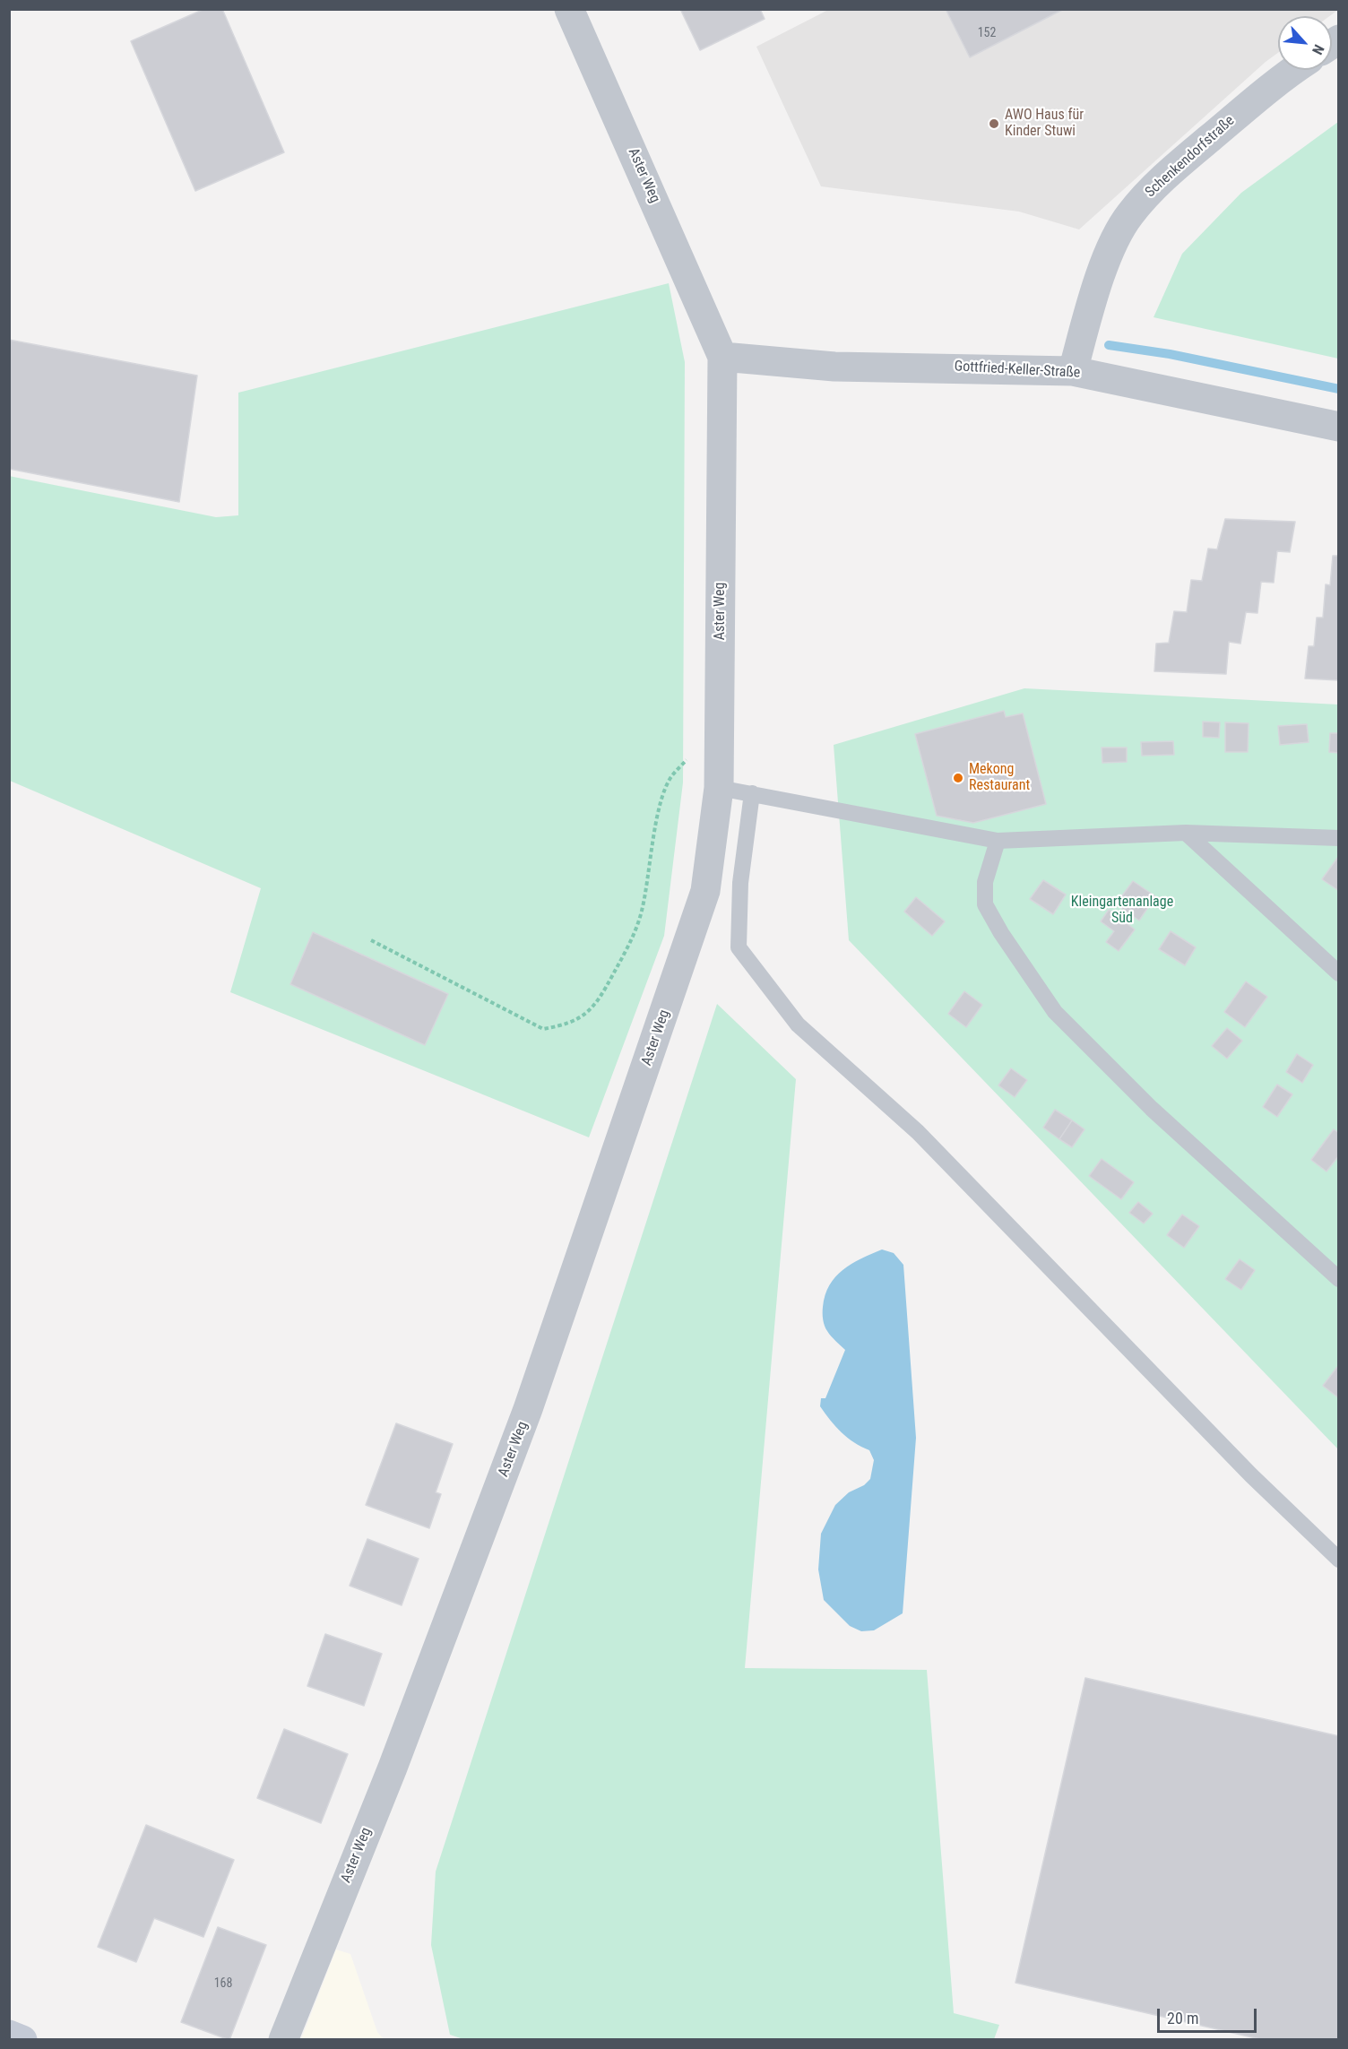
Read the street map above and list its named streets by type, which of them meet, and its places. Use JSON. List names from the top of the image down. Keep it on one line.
{"streets":{"street":["Schenkendorfstraße","Aster Weg","Gottfried-Keller-Straße"]},"crossings":[["Schenkendorfstraße","Gottfried-Keller-Straße"],["Aster Weg","Gottfried-Keller-Straße"]],"parks":["Kleingartenanlage Süd"],"places":["AWO Haus für Kinder Stuwi","Mekong Restaurant"],"house_numbers":["152","168"],"scale_bar":"20 m","north":"bottom right"}
